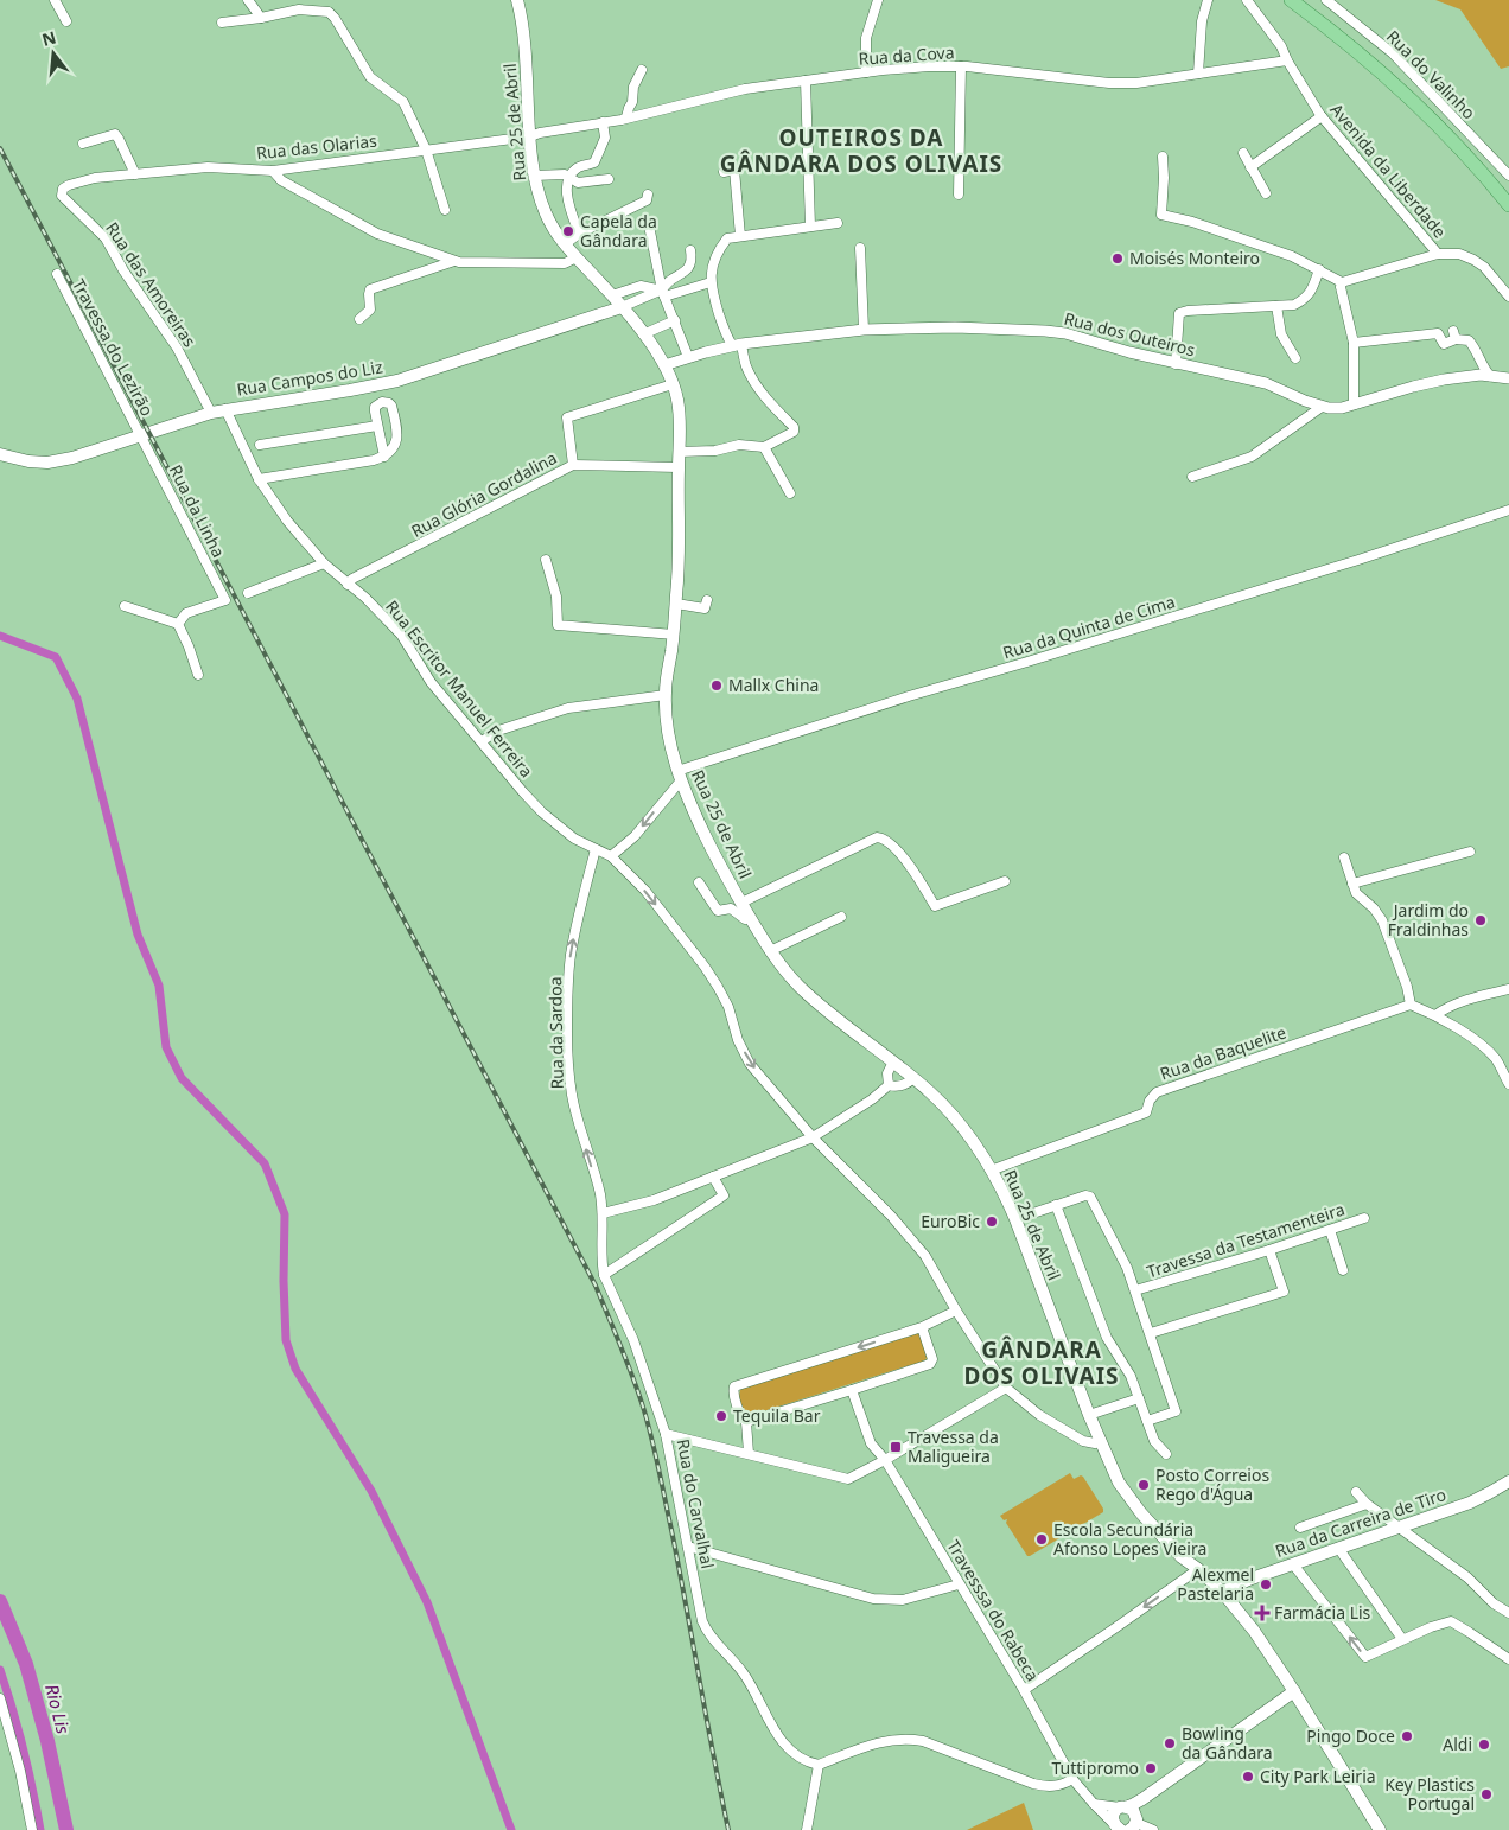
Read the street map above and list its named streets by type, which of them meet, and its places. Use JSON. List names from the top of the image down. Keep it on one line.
{"streets":{"main road":["Rua 25 de Abril","Rua Campos do Liz","Rua da Carreira de Tiro"],"street":["Rua da Cova","Rua do Valinho","Rua das Olarias","Avenida da Liberdade","Rua das Amoreiras","Rua dos Outeiros","Travessa do Lezirão","Rua Glória Gordalina","Rua da Linha","Rua da Quinta de Cima","Rua Escritor Manuel Ferreira","Rua da Sardoa","Rua da Baquelite","Travessa da Testamenteira","Rua do Carvalhal","Travesssa do Rabeca"]},"crossings":[["Rua da Cova","Rua 25 de Abril"],["Rua da Cova","Rua das Olarias"],["Rua da Cova","Avenida da Liberdade"],["Rua 25 de Abril","Rua das Olarias"],["Rua 25 de Abril","Rua dos Outeiros"],["Rua 25 de Abril","Rua Campos do Liz"],["Rua 25 de Abril","Rua Glória Gordalina"],["Rua 25 de Abril","Rua da Quinta de Cima"],["Rua 25 de Abril","Rua da Baquelite"],["Rua 25 de Abril","Rua da Carreira de Tiro"],["Rua das Olarias","Rua das Amoreiras"],["Rua das Amoreiras","Rua Campos do Liz"],["Travessa do Lezirão","Rua Campos do Liz"],["Travessa do Lezirão","Rua da Linha"],["Rua Campos do Liz","Rua da Linha"],["Rua Campos do Liz","Rua Escritor Manuel Ferreira"],["Rua Glória Gordalina","Rua Escritor Manuel Ferreira"],["Rua Escritor Manuel Ferreira","Rua da Sardoa"],["Rua da Sardoa","Rua do Carvalhal"]],"one_way":["Rua da Sardoa"],"districts":["OUTEIROS DA GÂNDARA DOS OLIVAIS","GÂNDARA DOS OLIVAIS"],"water":["Rio Lis"],"places":{"other":["Capela da Gândara","Moisés Monteiro","Mallx China","Jardim do Fraldinhas","EuroBic","Tequila Bar","Posto Correios Rego d'Água","Escola Secundária Afonso Lopes Vieira","Alexmel Pastelaria","Pingo Doce","Bowling da Gândara","Aldi","Tuttipromo","City Park Leiria","Key Plastics Portugal"],"transit":["Travessa da Maligueira"],"health":["Farmácia Lis"]},"north":"top"}
